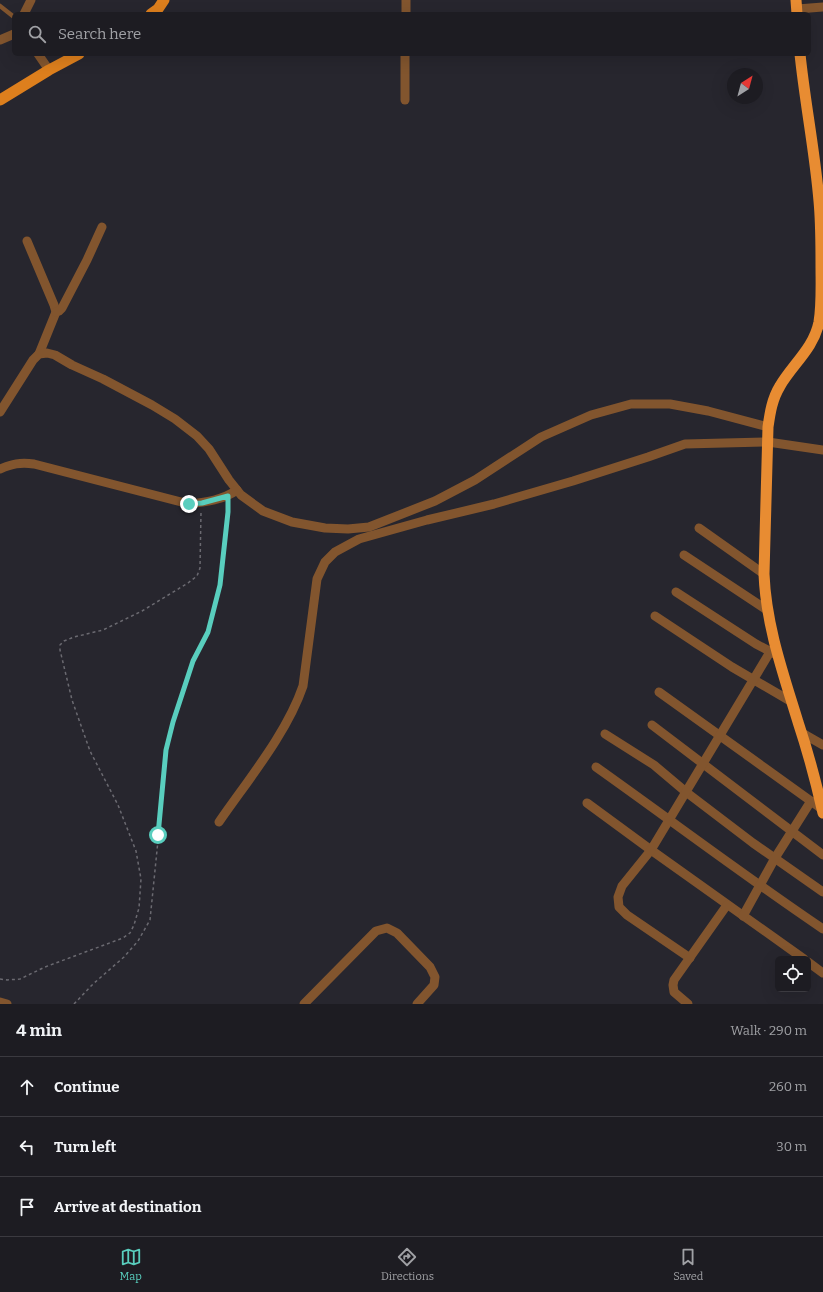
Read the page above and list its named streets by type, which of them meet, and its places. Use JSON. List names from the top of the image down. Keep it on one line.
{"north":"top right","page":{"search":"Search here","heading":["4 min","Walk · 290 m"],"list":[["Continue","260 m"],["Turn left","30 m"],"Arrive at destination"],"nav":["Map","Directions","Saved"]}}
